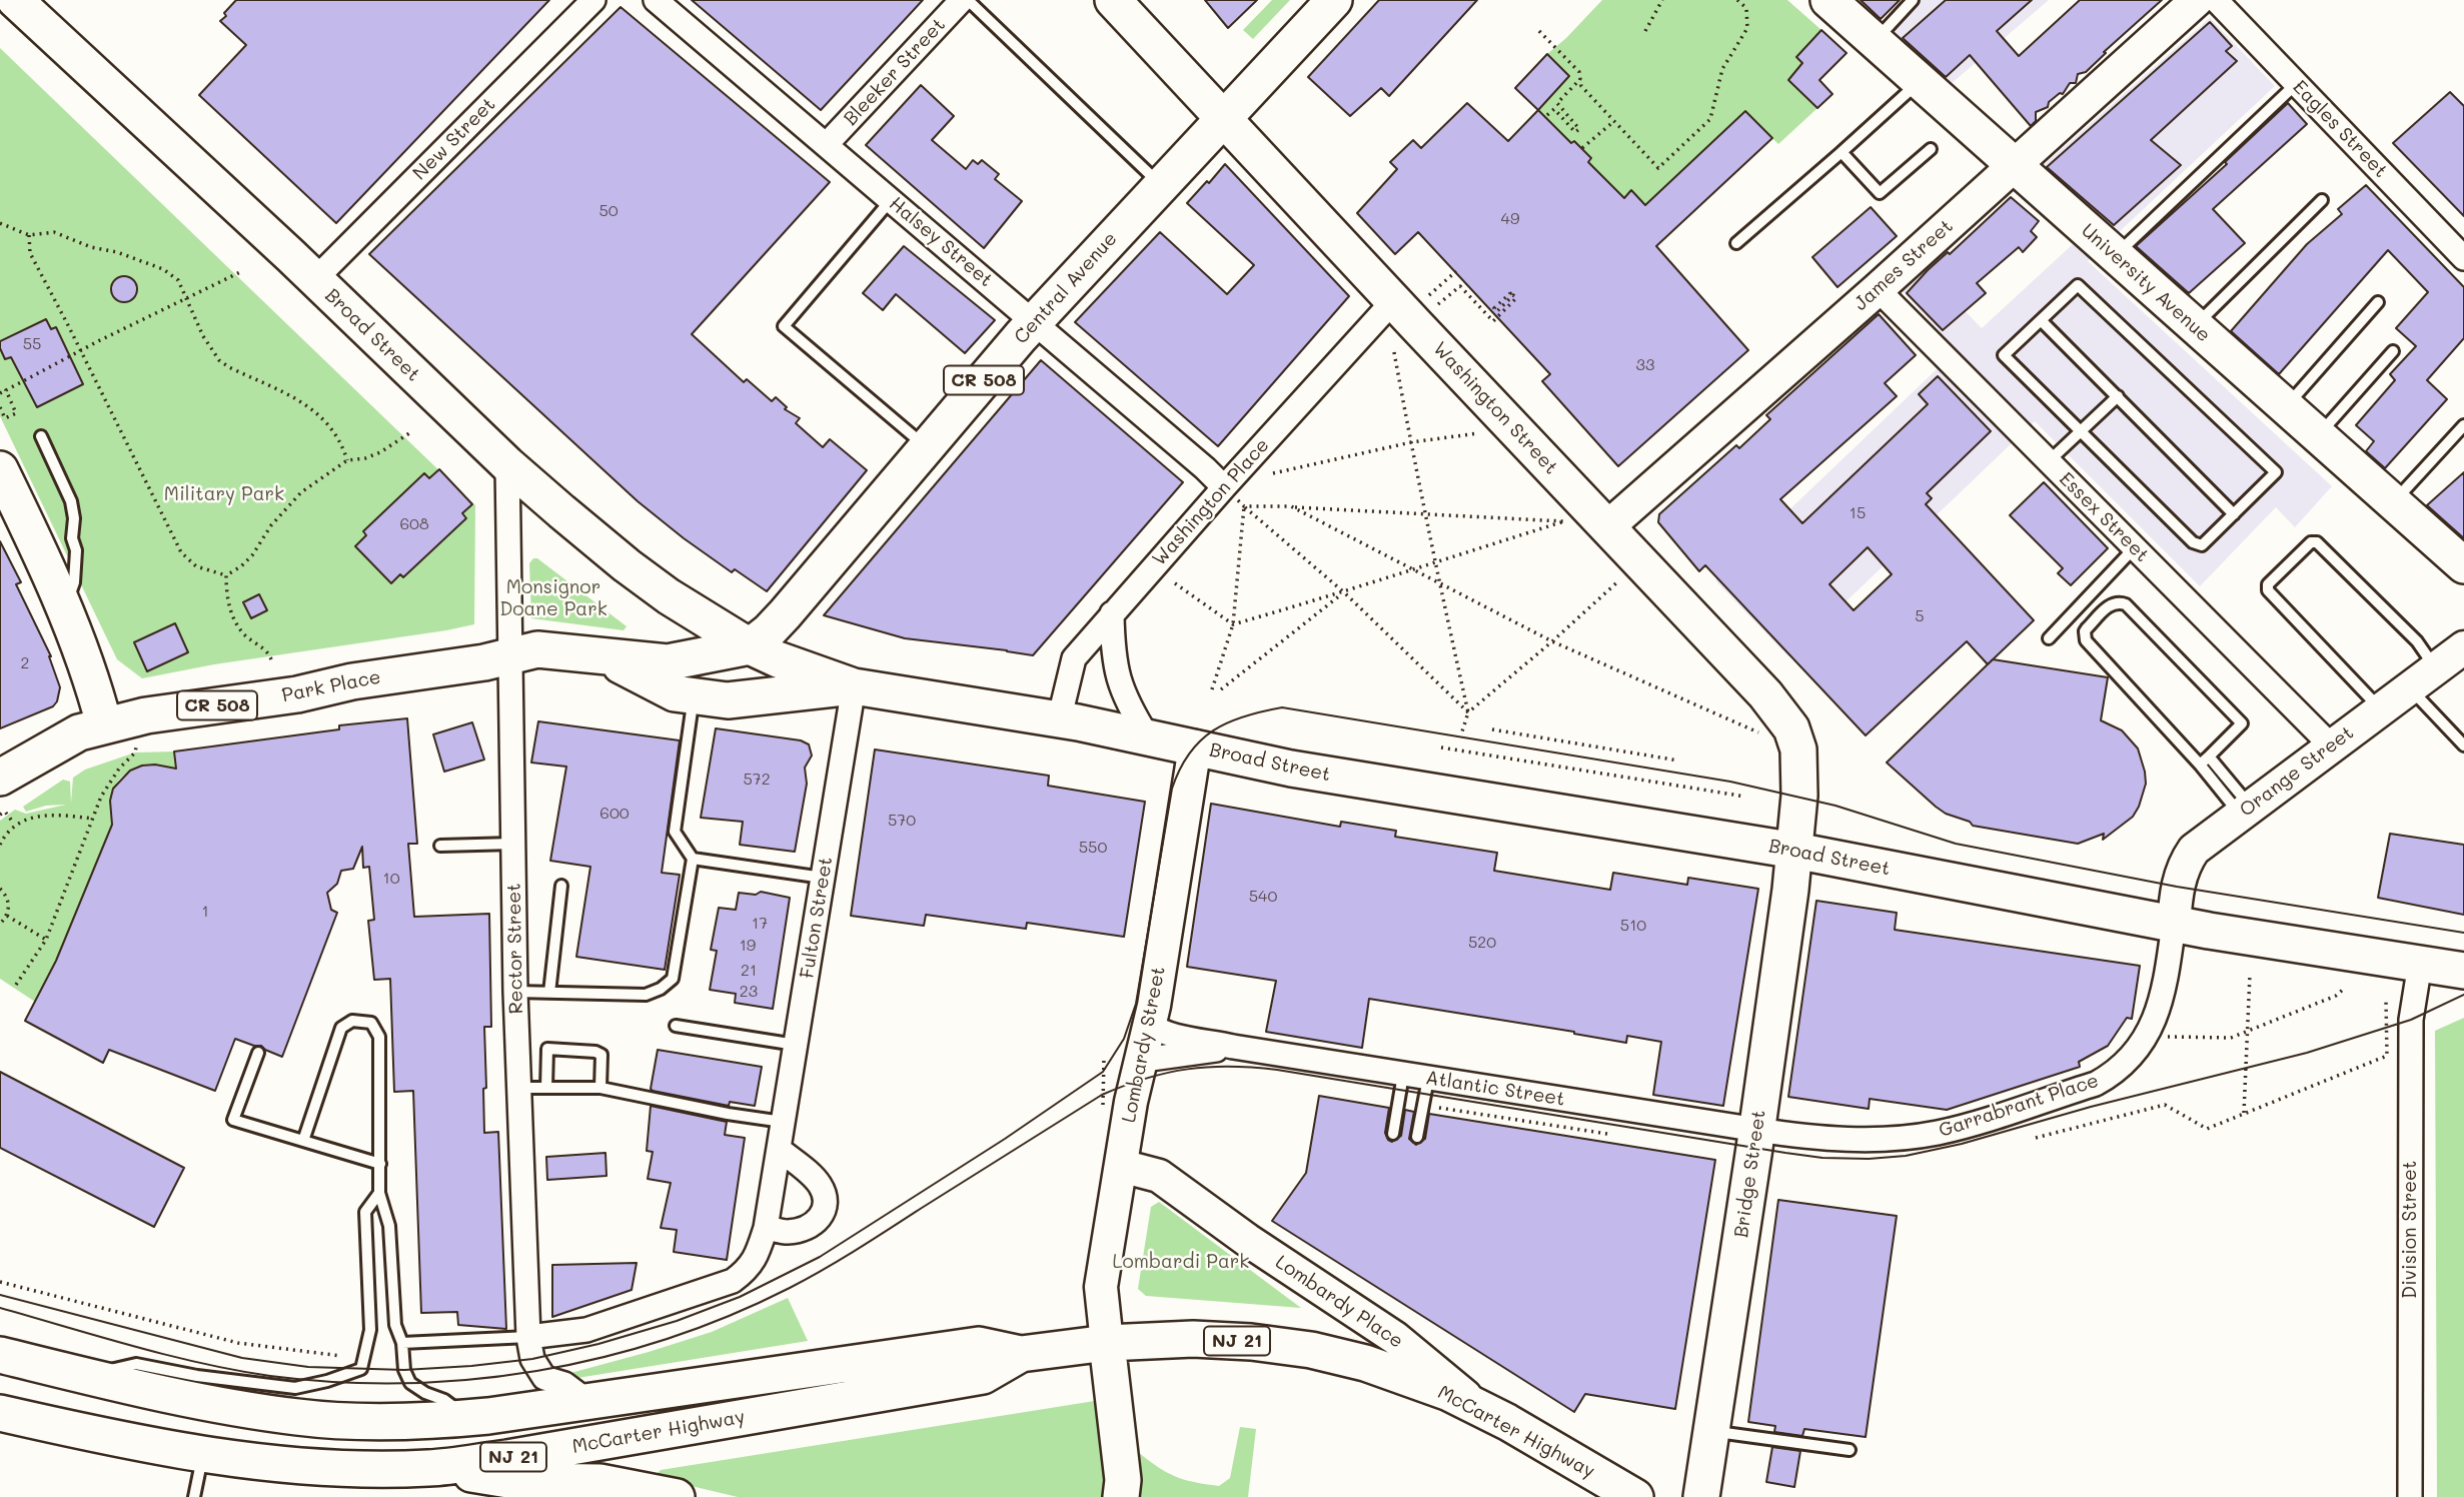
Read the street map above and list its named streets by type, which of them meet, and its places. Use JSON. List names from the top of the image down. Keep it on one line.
{"streets":{"main road":["University Avenue","Central Avenue","Broad Street","CR 508","Washington Street","Park Place","Bridge Street","NJ 21","McCarter Highway"],"street":["Bleeker Street","Eagles Street","New Street","Halsey Street","James Street","Washington Place","Essex Street","Orange Street","Fulton Street","Rector Street","Lombardy Street","Atlantic Street","Garrabrant Place","Division Street","Lombardy Place"]},"crossings":[["Bleeker Street","Halsey Street"],["New Street","Broad Street"],["Halsey Street","Central Avenue"],["Halsey Street","Washington Place"],["James Street","University Avenue"],["James Street","Washington Street"],["James Street","Essex Street"],["Central Avenue","Broad Street"],["Central Avenue","Washington Street"],["Central Avenue","Park Place"],["Broad Street","Washington Street"],["Broad Street","Washington Place"],["Broad Street","Park Place"],["Broad Street","Orange Street"],["Broad Street","Fulton Street"],["Broad Street","Rector Street"],["Broad Street","Lombardy Street"],["Broad Street","Garrabrant Place"],["Broad Street","Bridge Street"],["Broad Street","Division Street"],["CR 508","Park Place"],["Washington Street","Washington Place"],["Washington Street","Bridge Street"],["Essex Street","Orange Street"],["Park Place","Rector Street"],["Orange Street","Garrabrant Place"],["Fulton Street","Rector Street"],["Rector Street","McCarter Highway"],["Lombardy Street","Atlantic Street"],["Lombardy Street","Lombardy Place"],["Lombardy Street","McCarter Highway"],["Atlantic Street","Garrabrant Place"],["Atlantic Street","Bridge Street"],["Garrabrant Place","Bridge Street"],["Lombardy Place","McCarter Highway"]],"parks":["Military Park","Monsignor Doane Park","Lombardi Park"],"house_numbers":["50","49","55","33","15","608","5","2","572","600","570","550","10","540","1","17","510","520","19","21","23"]}
